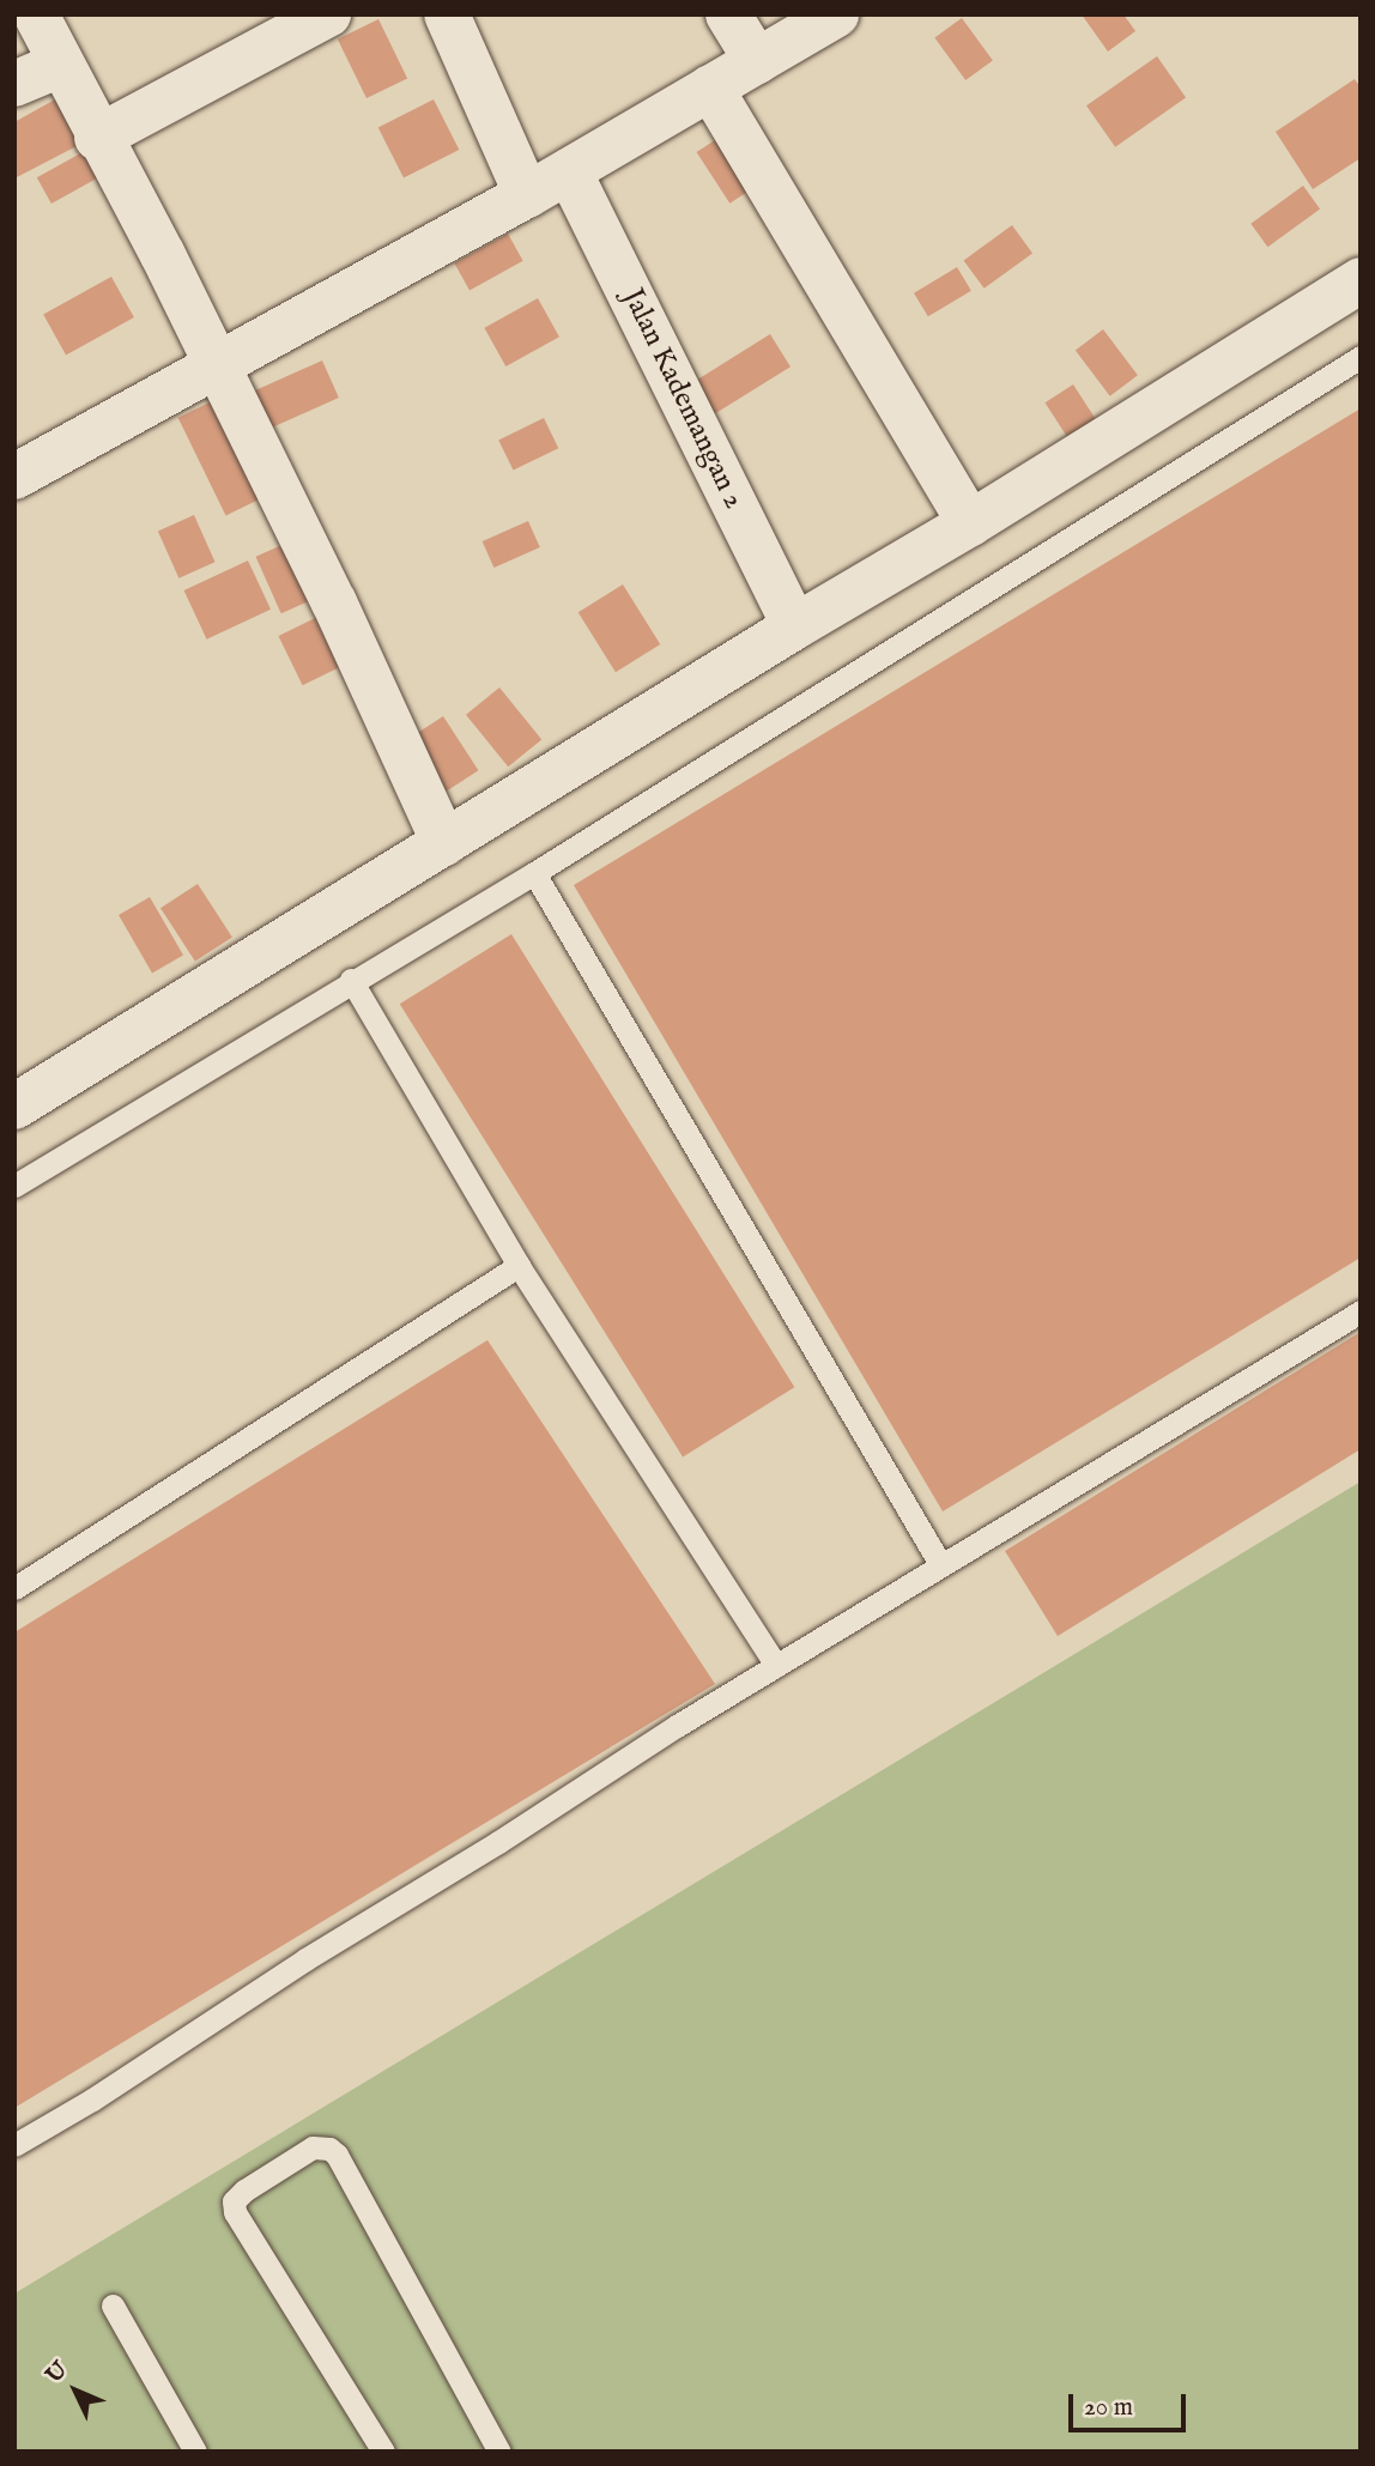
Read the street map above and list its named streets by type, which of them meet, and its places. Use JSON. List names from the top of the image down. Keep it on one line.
{"streets":{"street":["Jalan Kademangan 2"]},"scale_bar":"20 m","north":"top left"}
